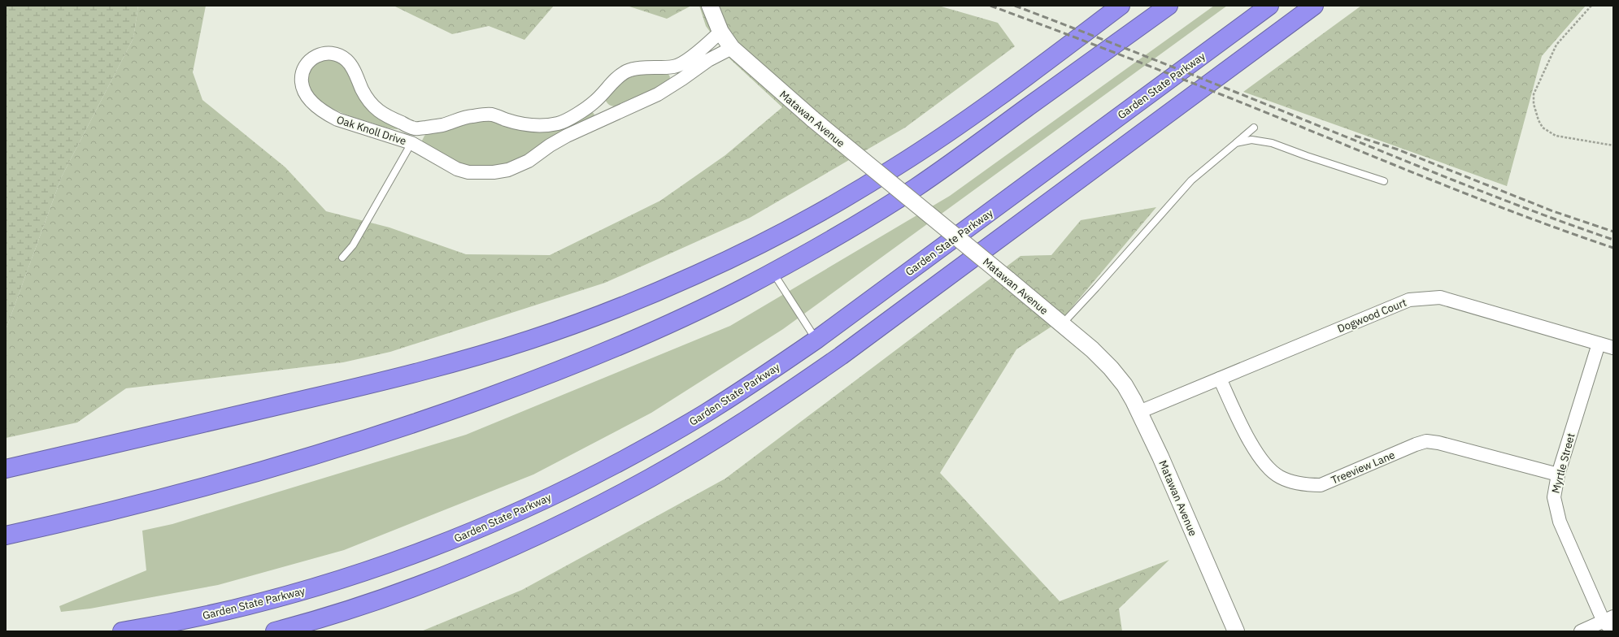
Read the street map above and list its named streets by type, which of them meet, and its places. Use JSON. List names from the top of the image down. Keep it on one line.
{"streets":{"highway":["Garden State Parkway"],"street":["Matawan Avenue","Oak Knoll Drive","Dogwood Court","Myrtle Street","Treeview Lane"]},"crossings":[["Matawan Avenue","Oak Knoll Drive"],["Matawan Avenue","Dogwood Court"],["Dogwood Court","Myrtle Street"],["Dogwood Court","Treeview Lane"],["Myrtle Street","Treeview Lane"]]}
